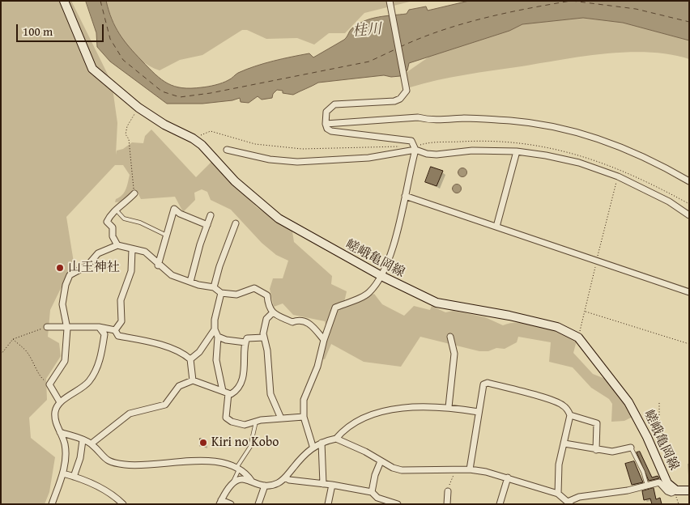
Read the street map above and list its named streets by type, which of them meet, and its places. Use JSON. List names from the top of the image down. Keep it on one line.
{"streets":{"main road":["嵯峨亀岡線"]},"water":["桂川"],"places":["山王神社","Kiri no Kobo"],"scale_bar":"100 m"}
